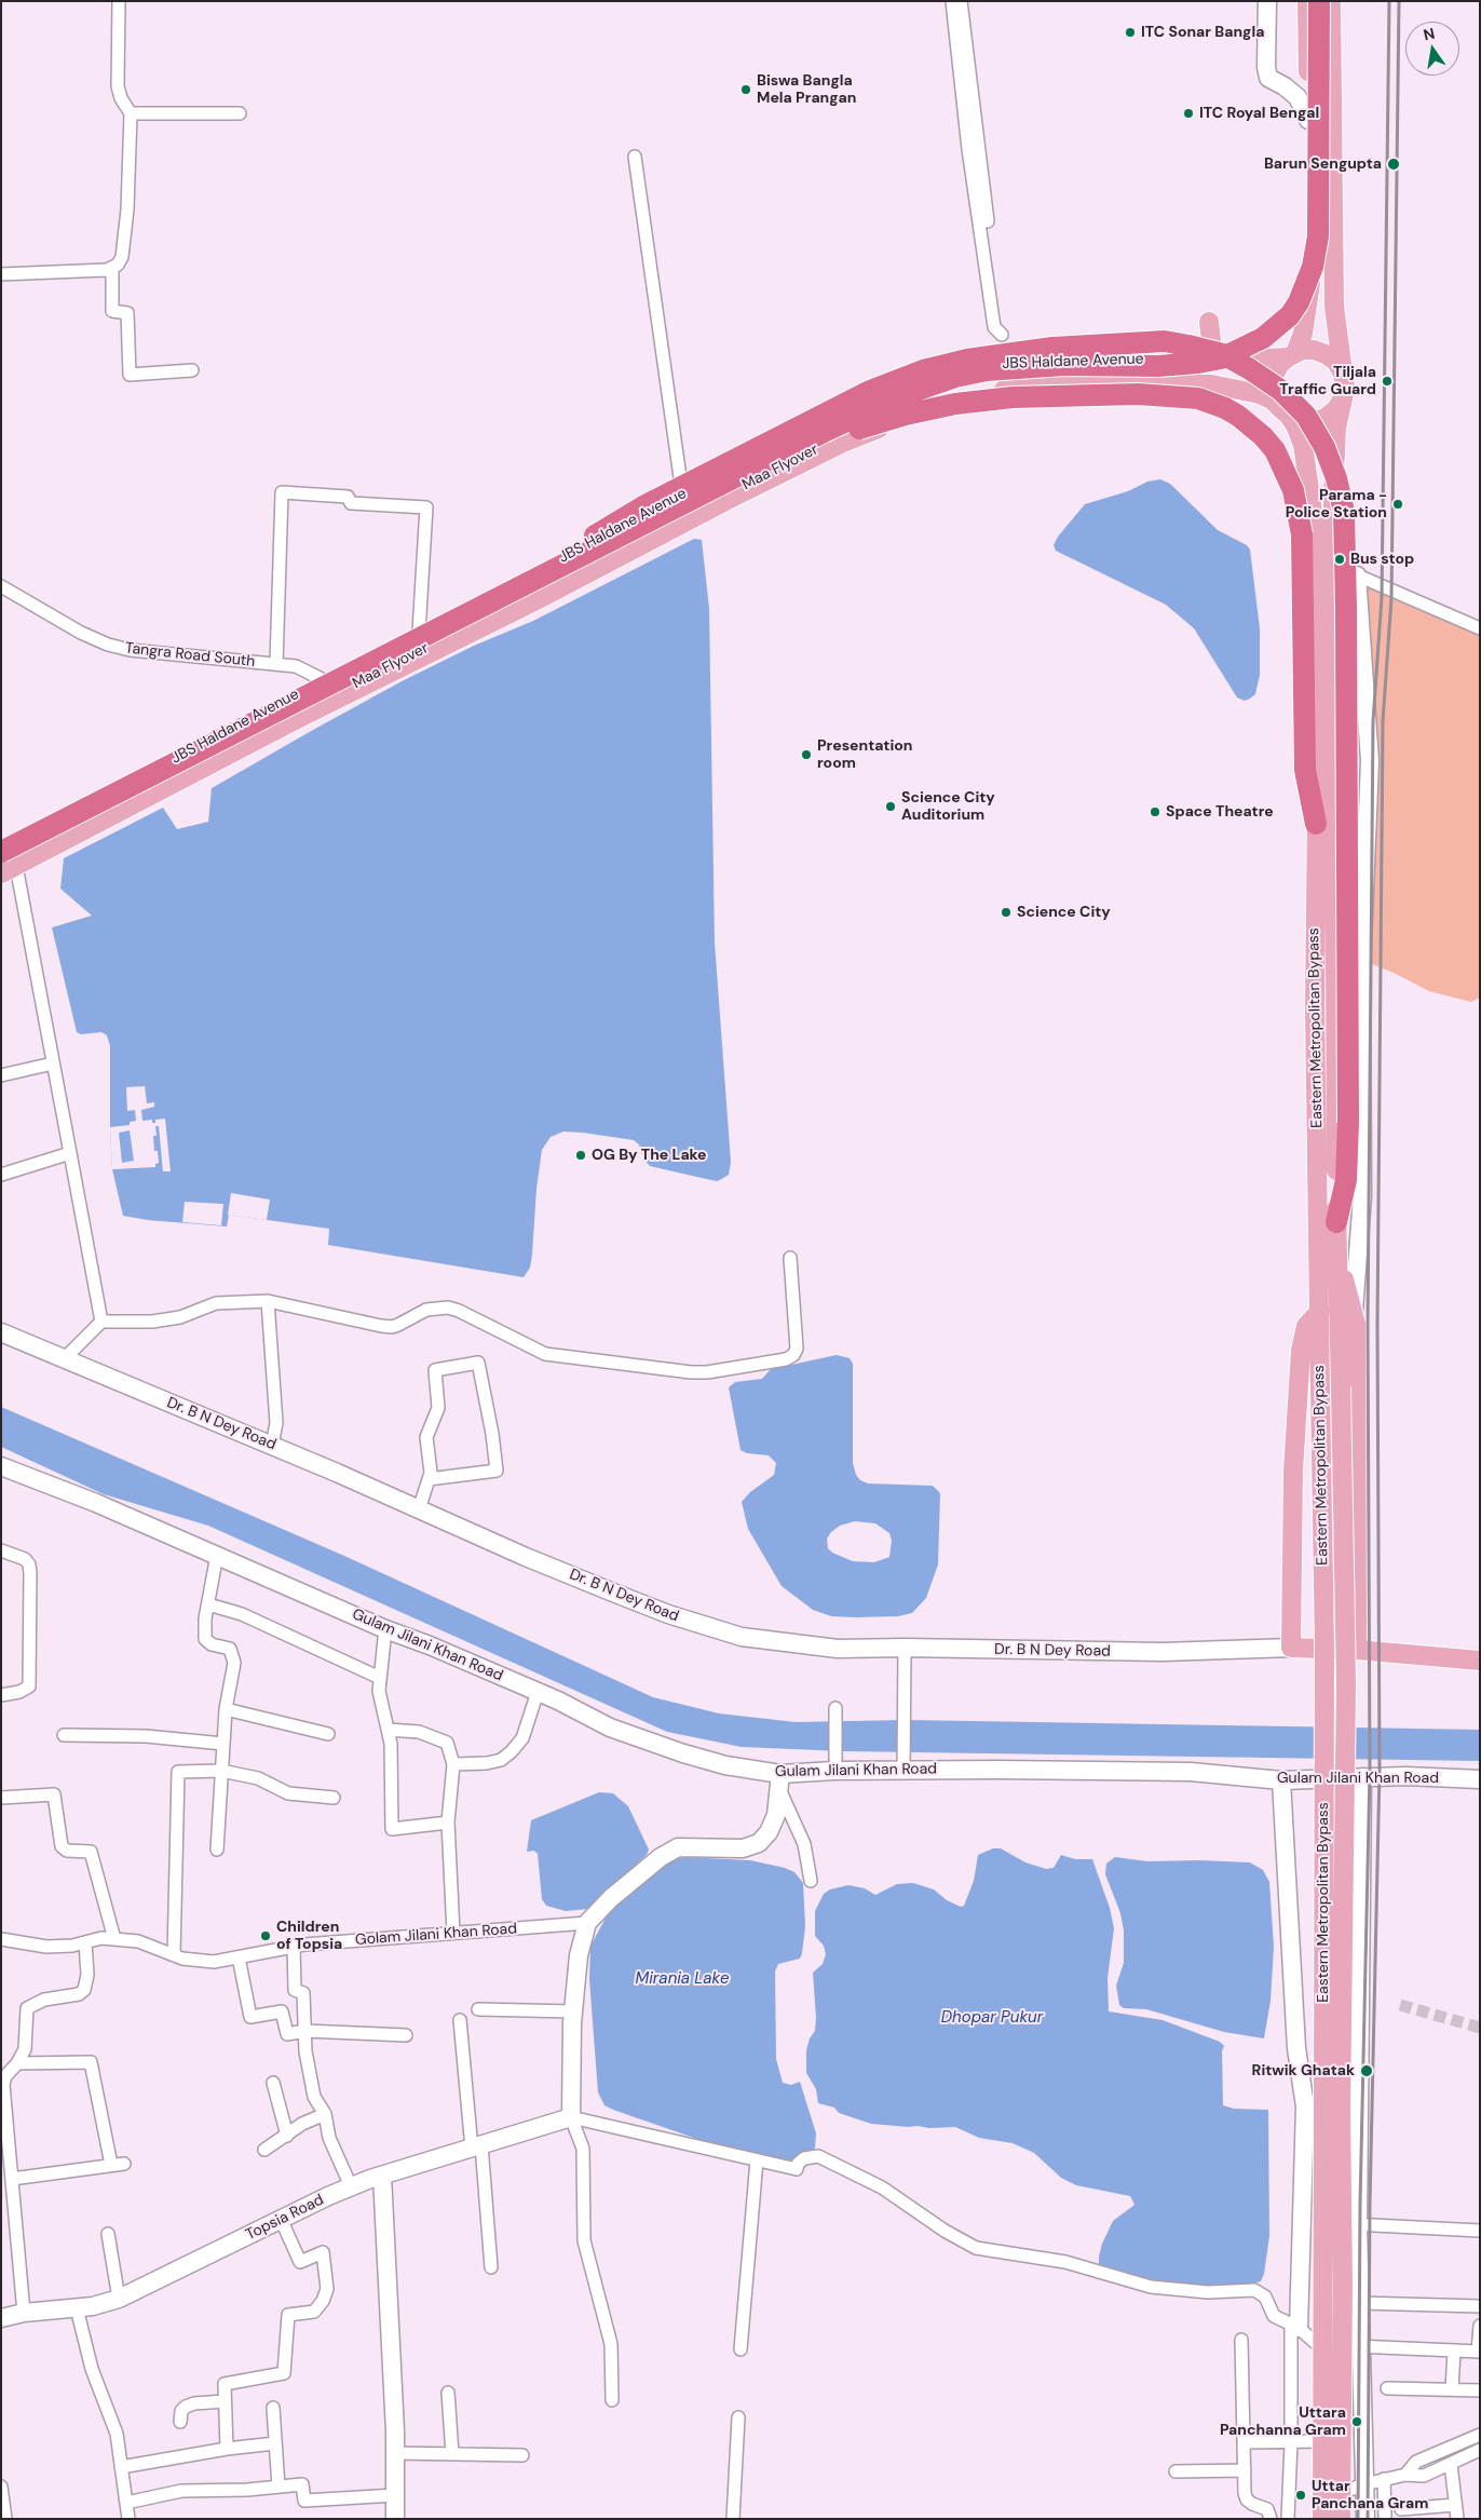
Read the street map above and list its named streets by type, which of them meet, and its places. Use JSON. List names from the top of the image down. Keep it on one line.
{"streets":{"highway":["Maa Flyover"],"main road":["JBS Haldane Avenue","Eastern Metropolitan Bypass"],"street":["Tangra Road South","Dr. B N Dey Road","Gulam Jilani Khan Road","Golam Jilani Khan Road","Topsia Road"]},"crossings":[["JBS Haldane Avenue","Maa Flyover"],["JBS Haldane Avenue","Tangra Road South"],["JBS Haldane Avenue","Eastern Metropolitan Bypass"]],"water":["Mirania Lake","Dhopar Pukur"],"places":["ITC Sonar Bangla","Biswa Bangla Mela Prangan","ITC Royal Bengal","Barun Sengupta","Tiljala Traffic Guard","Parama - Police Station","Bus stop","Presentation room","Science City Auditorium","Space Theatre","Science City","OG By The Lake","Children of Topsia","Ritwik Ghatak","Uttara Panchanna Gram","Uttar Panchana Gram"],"north":"top"}
